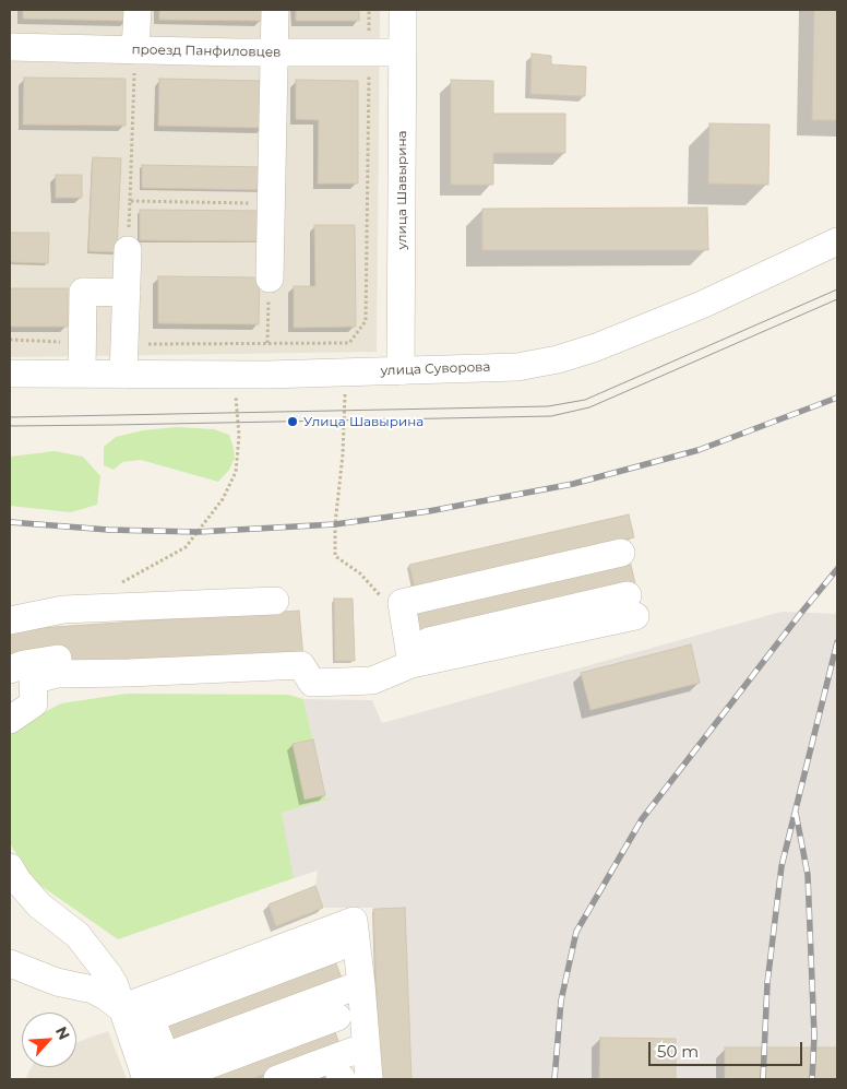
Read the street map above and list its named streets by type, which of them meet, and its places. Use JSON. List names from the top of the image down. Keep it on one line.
{"streets":{"street":["проезд Панфиловцев","улица Шавырина","улица Суворова"]},"crossings":[["проезд Панфиловцев","улица Шавырина"],["улица Шавырина","улица Суворова"]],"places":["Улица Шавырина"],"scale_bar":"50 m","north":"top right"}
